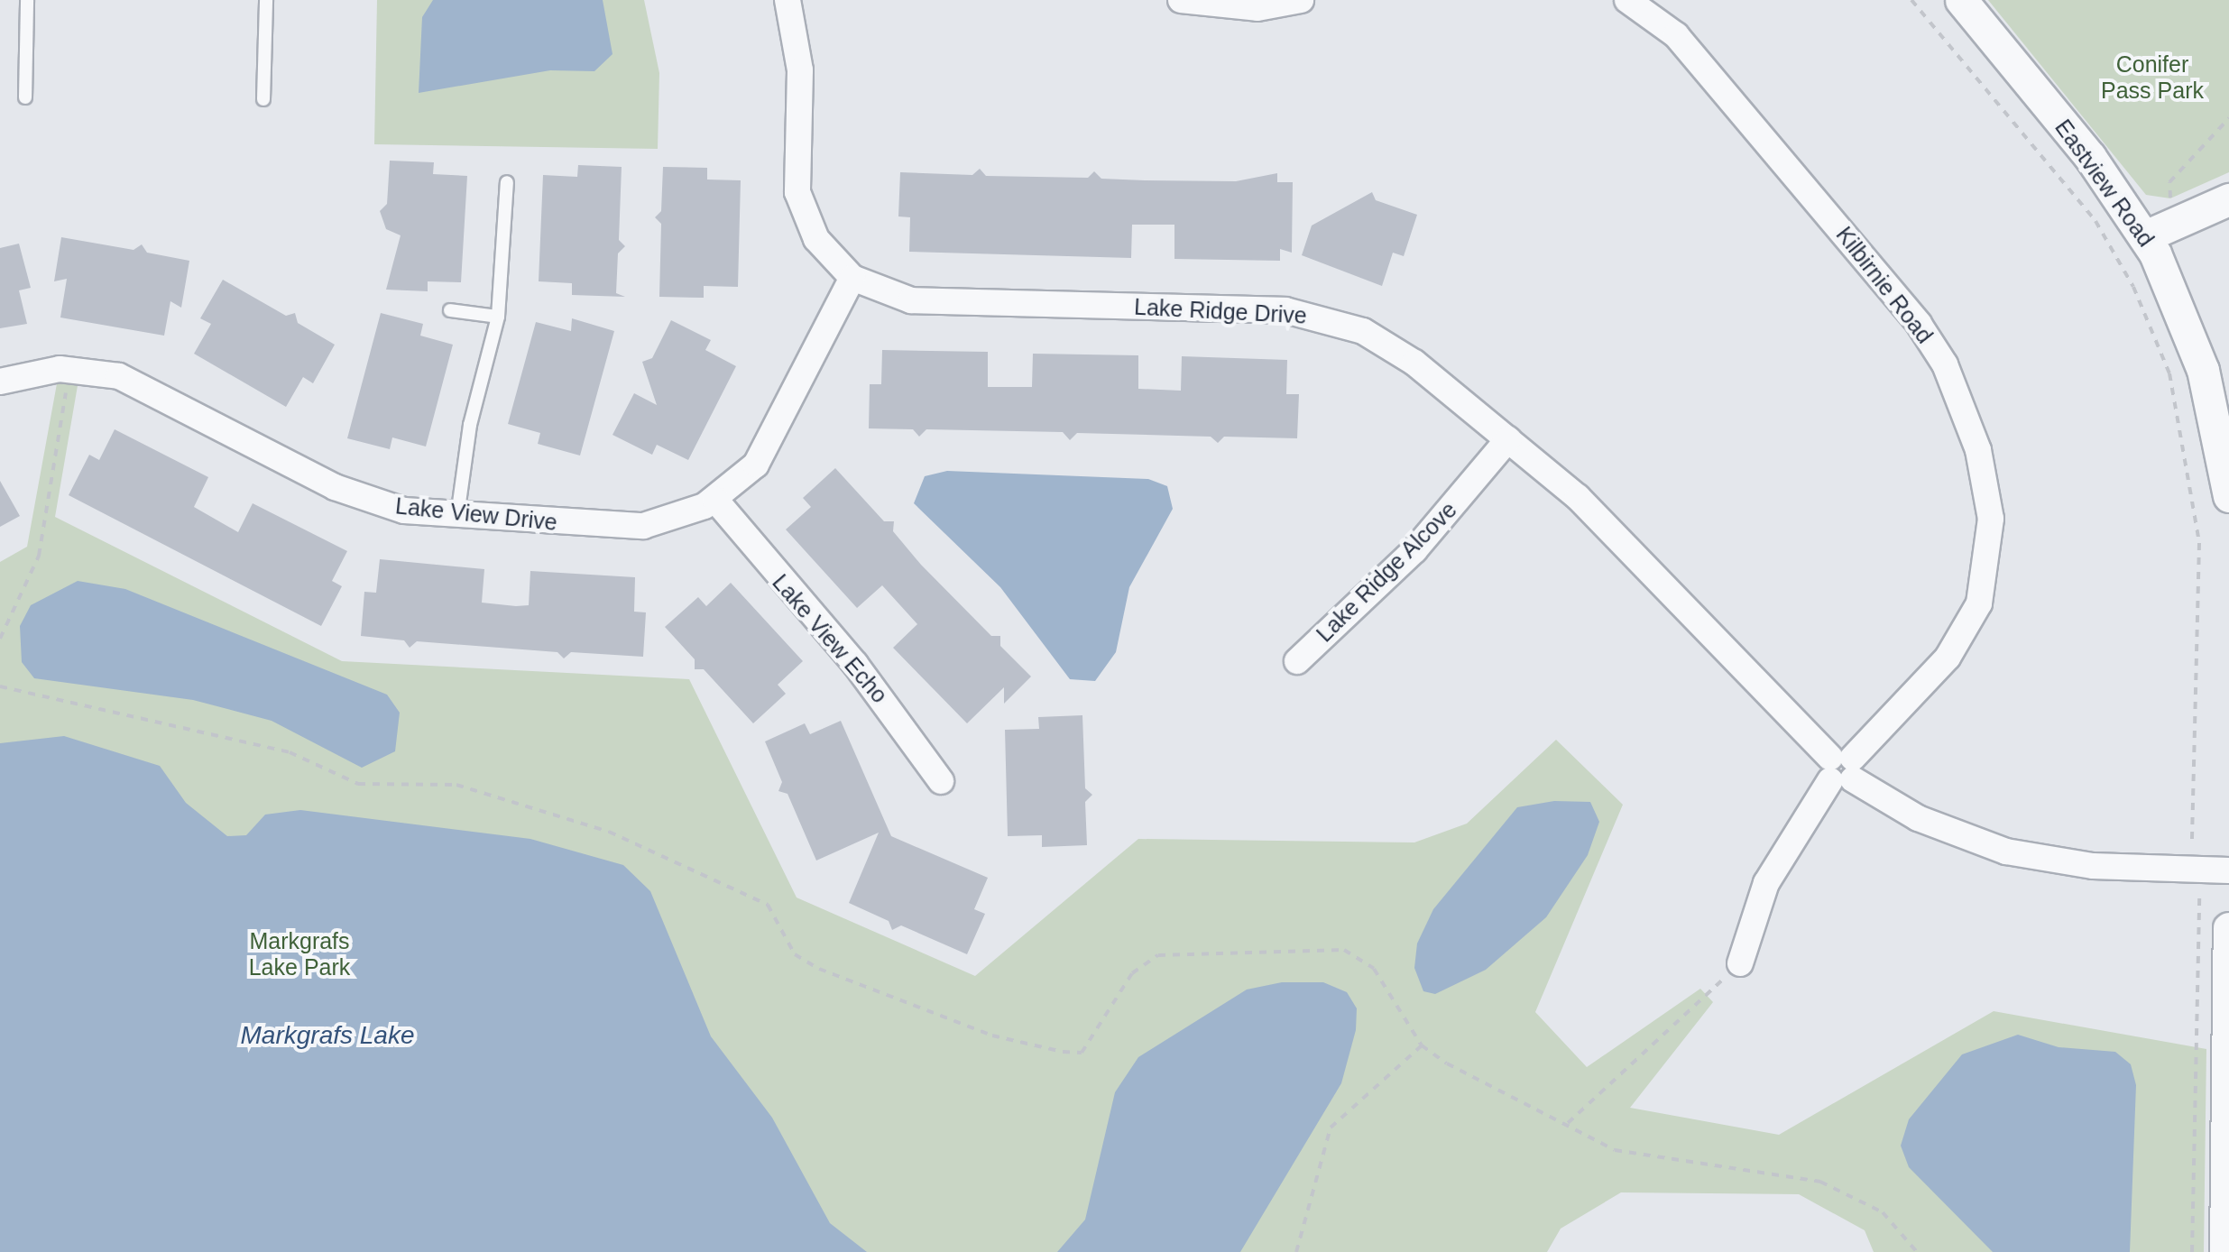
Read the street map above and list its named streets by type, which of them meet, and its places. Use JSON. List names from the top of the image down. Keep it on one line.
{"streets":{"street":["Eastview Road","Kilbirnie Road","Lake Ridge Drive","Lake View Drive","Lake Ridge Alcove","Lake View Echo"]},"crossings":[["Kilbirnie Road","Lake Ridge Drive"],["Lake Ridge Drive","Lake View Drive"],["Lake Ridge Drive","Lake Ridge Alcove"],["Lake View Drive","Lake View Echo"]],"water":["Markgrafs Lake"],"parks":["Conifer Pass Park","Markgrafs Lake Park"]}
